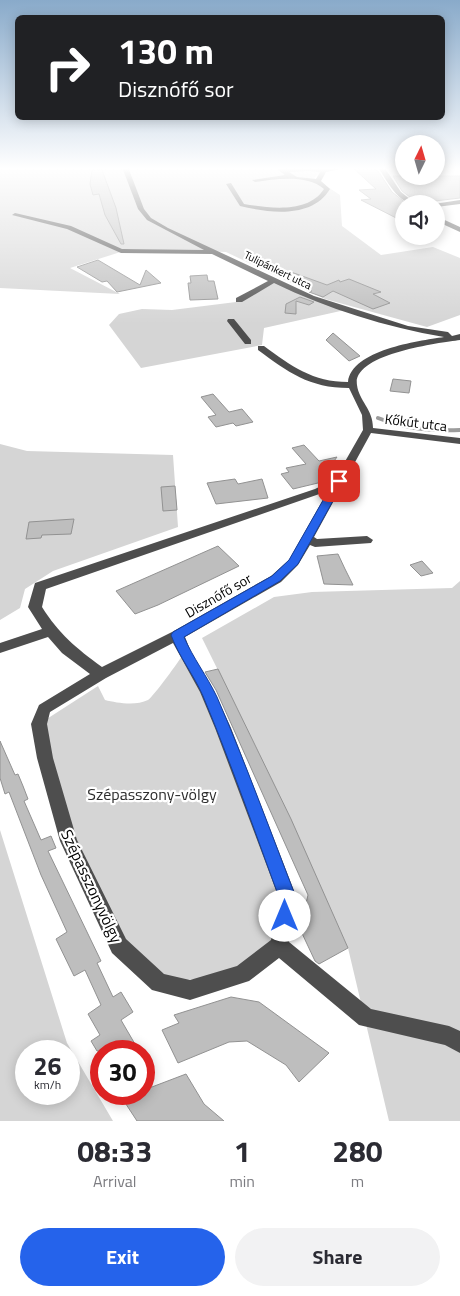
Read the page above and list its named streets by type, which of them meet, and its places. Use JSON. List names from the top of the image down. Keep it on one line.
{"streets":{"street":["Tulipánkert utca","Kőkút utca","Disznófő sor","Szépasszonyvölgy"]},"crossings":[["Disznófő sor","Szépasszonyvölgy"]],"parks":["Szépasszony-völgy"],"north":"top","page":{"turn":["130 m","Disznófő sor"],"speed":"26 km/h","limit":"30","eta":["08:33","Arrival","1","min","280","m"],"buttons":["Exit","Share"]}}
